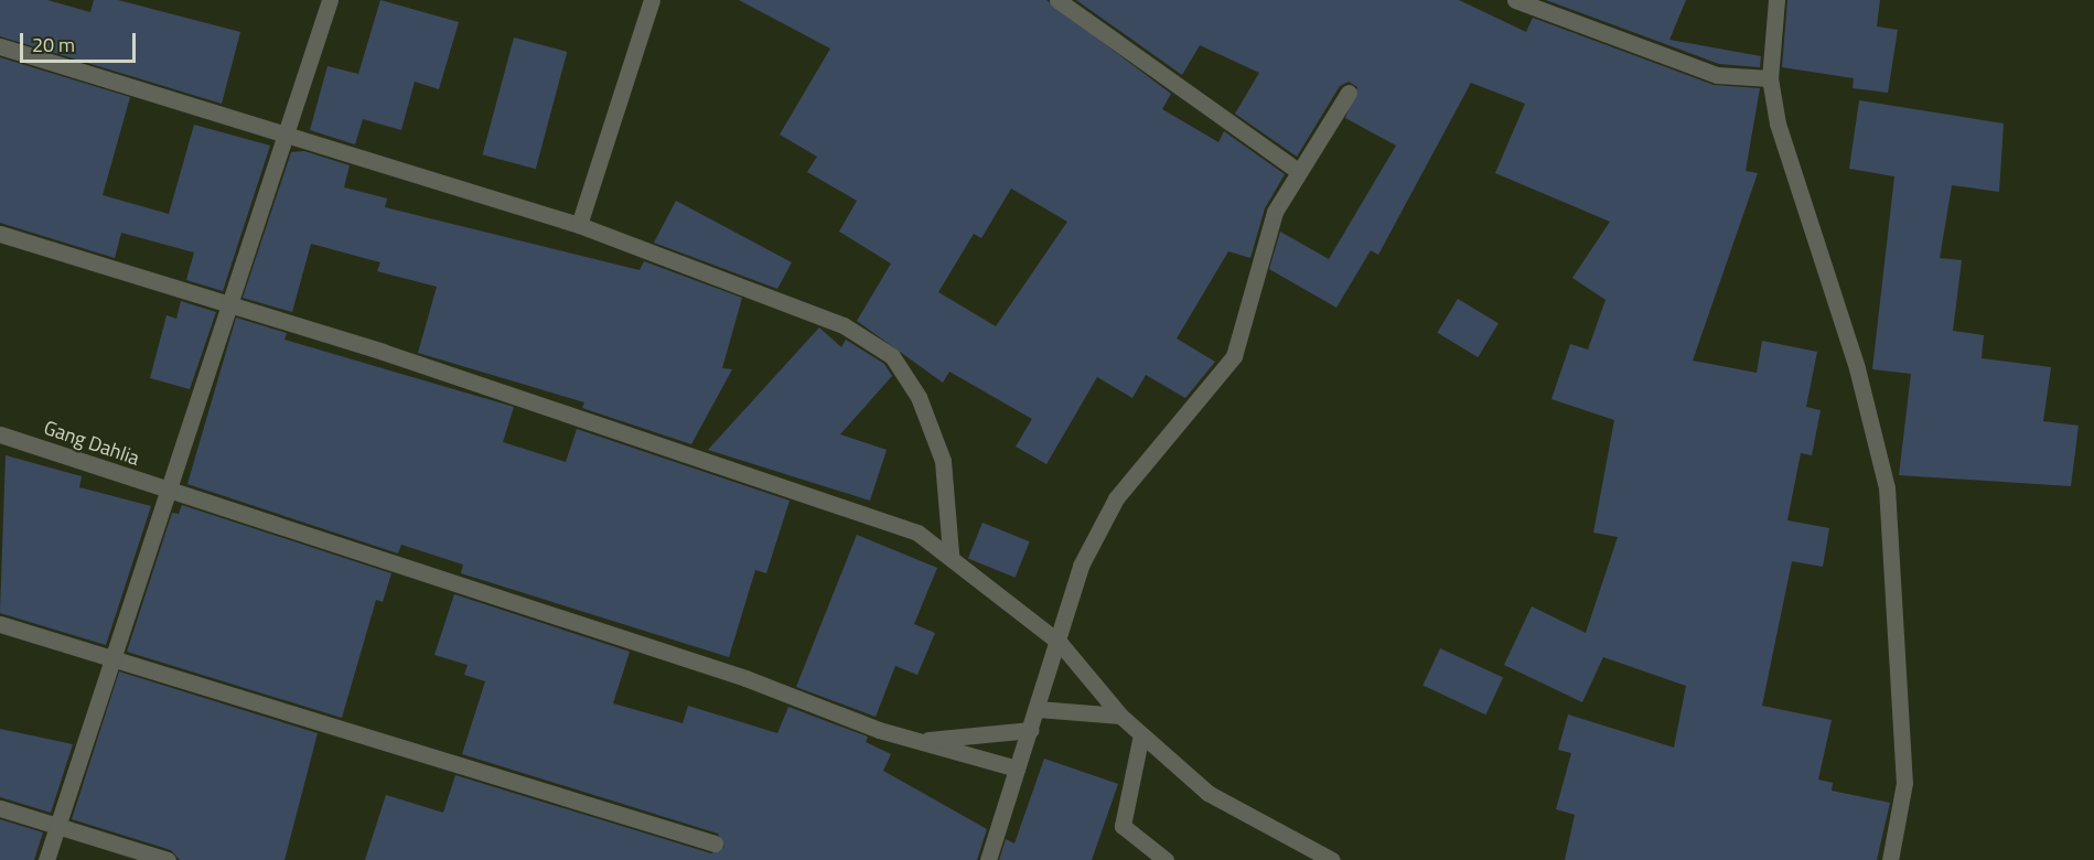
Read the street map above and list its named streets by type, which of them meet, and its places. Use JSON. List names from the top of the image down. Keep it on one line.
{"streets":{"street":["Gang Dahlia"]},"scale_bar":"20 m"}
